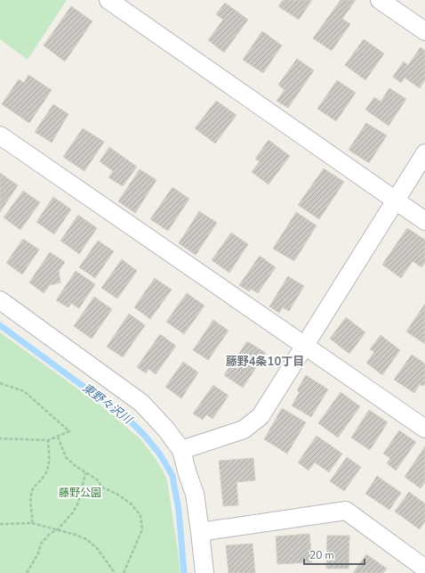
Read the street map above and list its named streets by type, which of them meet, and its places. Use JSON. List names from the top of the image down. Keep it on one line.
{"districts":["藤野4条10丁目"],"water":["東野々沢川"],"parks":["藤野公園"],"scale_bar":"20 m"}
